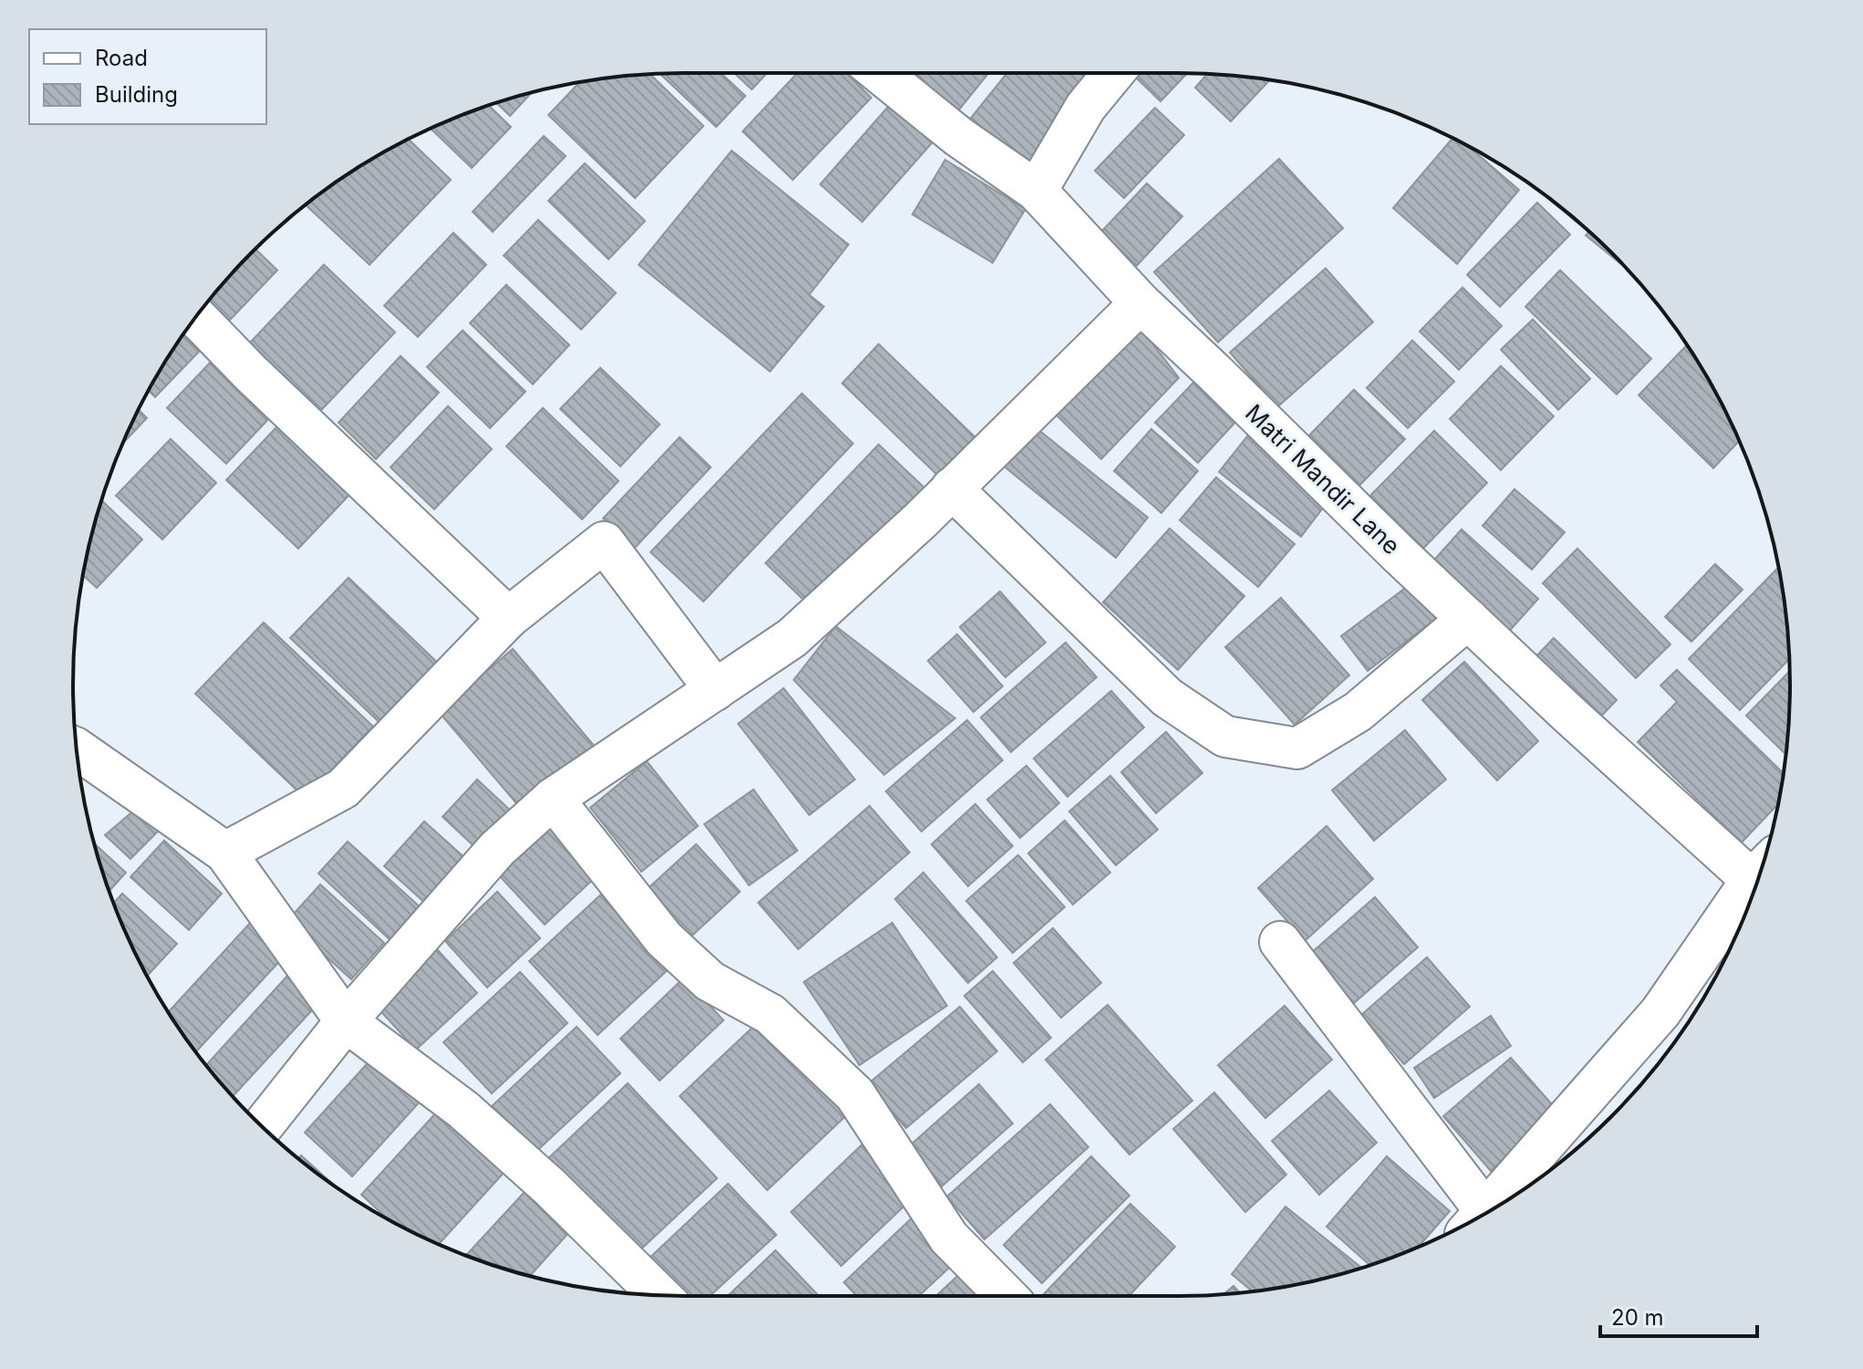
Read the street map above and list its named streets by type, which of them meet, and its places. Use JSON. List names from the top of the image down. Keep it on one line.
{"streets":{"street":["Matri Mandir Lane"]},"legend":["Road","Building"],"scale_bar":"20 m"}
